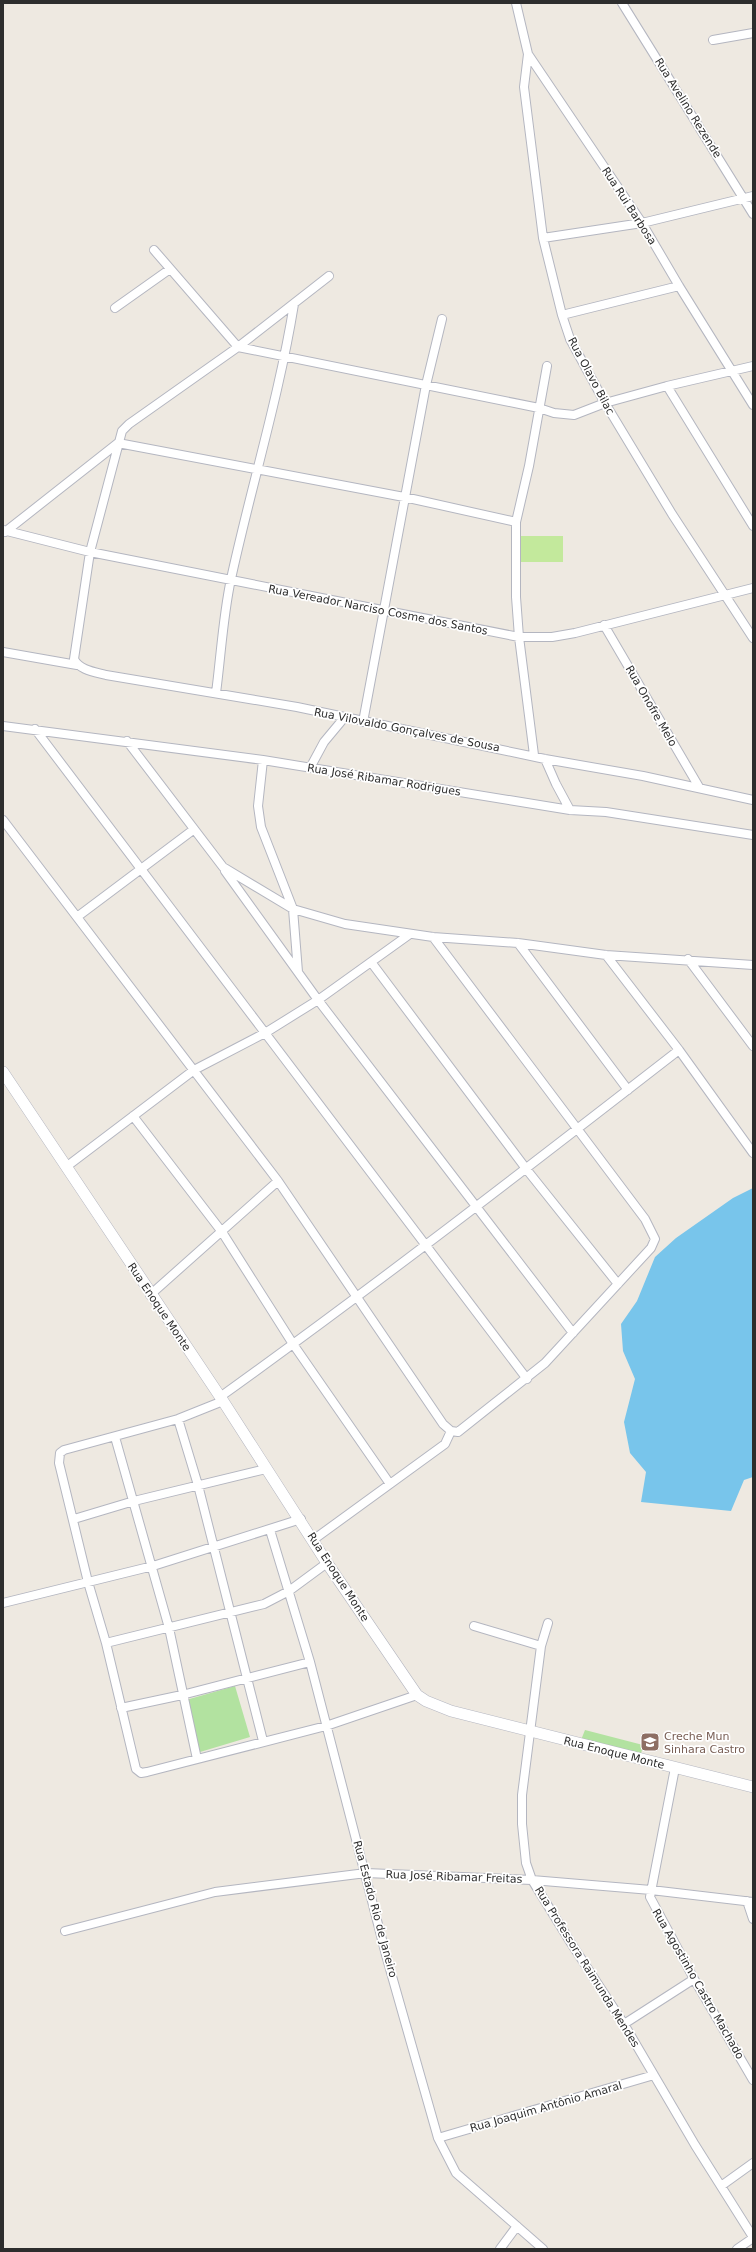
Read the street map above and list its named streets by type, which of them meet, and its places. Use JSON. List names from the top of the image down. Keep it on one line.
{"streets":{"main road":["Rua Enoque Monte"],"street":["Rua Avelino Rezende","Rua Rui Barbosa","Rua Olavo Bilac","Rua Vereador Narciso Cosme dos Santos","Rua Onofre Melo","Rua Vilovaldo Gonçalves de Sousa","Rua José Ribamar Rodrigues","Rua José Ribamar Freitas","Rua Estado Rio de Janeiro","Rua Professora Raimunda Mendes","Rua Agostinho Castro Machado","Rua Joaquim Antônio Amaral"]},"crossings":[["Rua Rui Barbosa","Rua Olavo Bilac"],["Rua Olavo Bilac","Rua Vereador Narciso Cosme dos Santos"],["Rua Vereador Narciso Cosme dos Santos","Rua Onofre Melo"],["Rua Onofre Melo","Rua Vilovaldo Gonçalves de Sousa"],["Rua Enoque Monte","Rua Professora Raimunda Mendes"],["Rua Enoque Monte","Rua Agostinho Castro Machado"],["Rua José Ribamar Freitas","Rua Estado Rio de Janeiro"],["Rua José Ribamar Freitas","Rua Professora Raimunda Mendes"],["Rua José Ribamar Freitas","Rua Agostinho Castro Machado"],["Rua Estado Rio de Janeiro","Rua Joaquim Antônio Amaral"],["Rua Professora Raimunda Mendes","Rua Joaquim Antônio Amaral"]],"places":{"school or university":["Creche Mun Sinhara Castro"]}}
